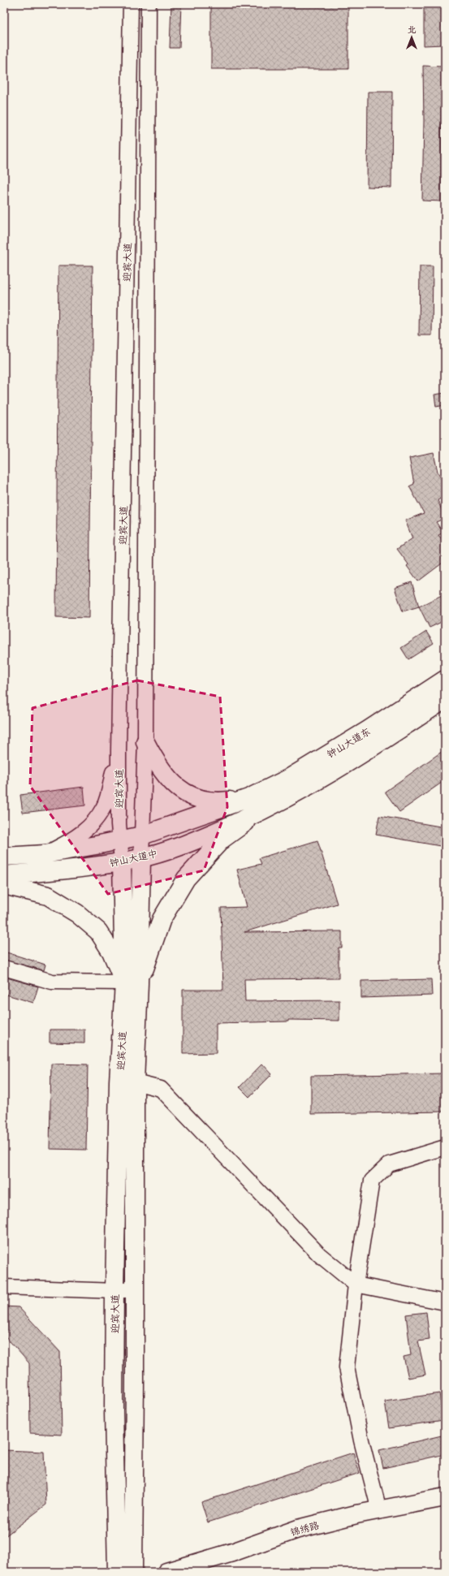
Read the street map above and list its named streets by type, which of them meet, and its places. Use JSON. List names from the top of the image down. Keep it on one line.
{"streets":{"main road":["迎宾大道","钟山大道东","钟山大道中","锦绣路"]},"crossings":[["迎宾大道","钟山大道中"],["钟山大道东","钟山大道中"]],"north":"top"}
